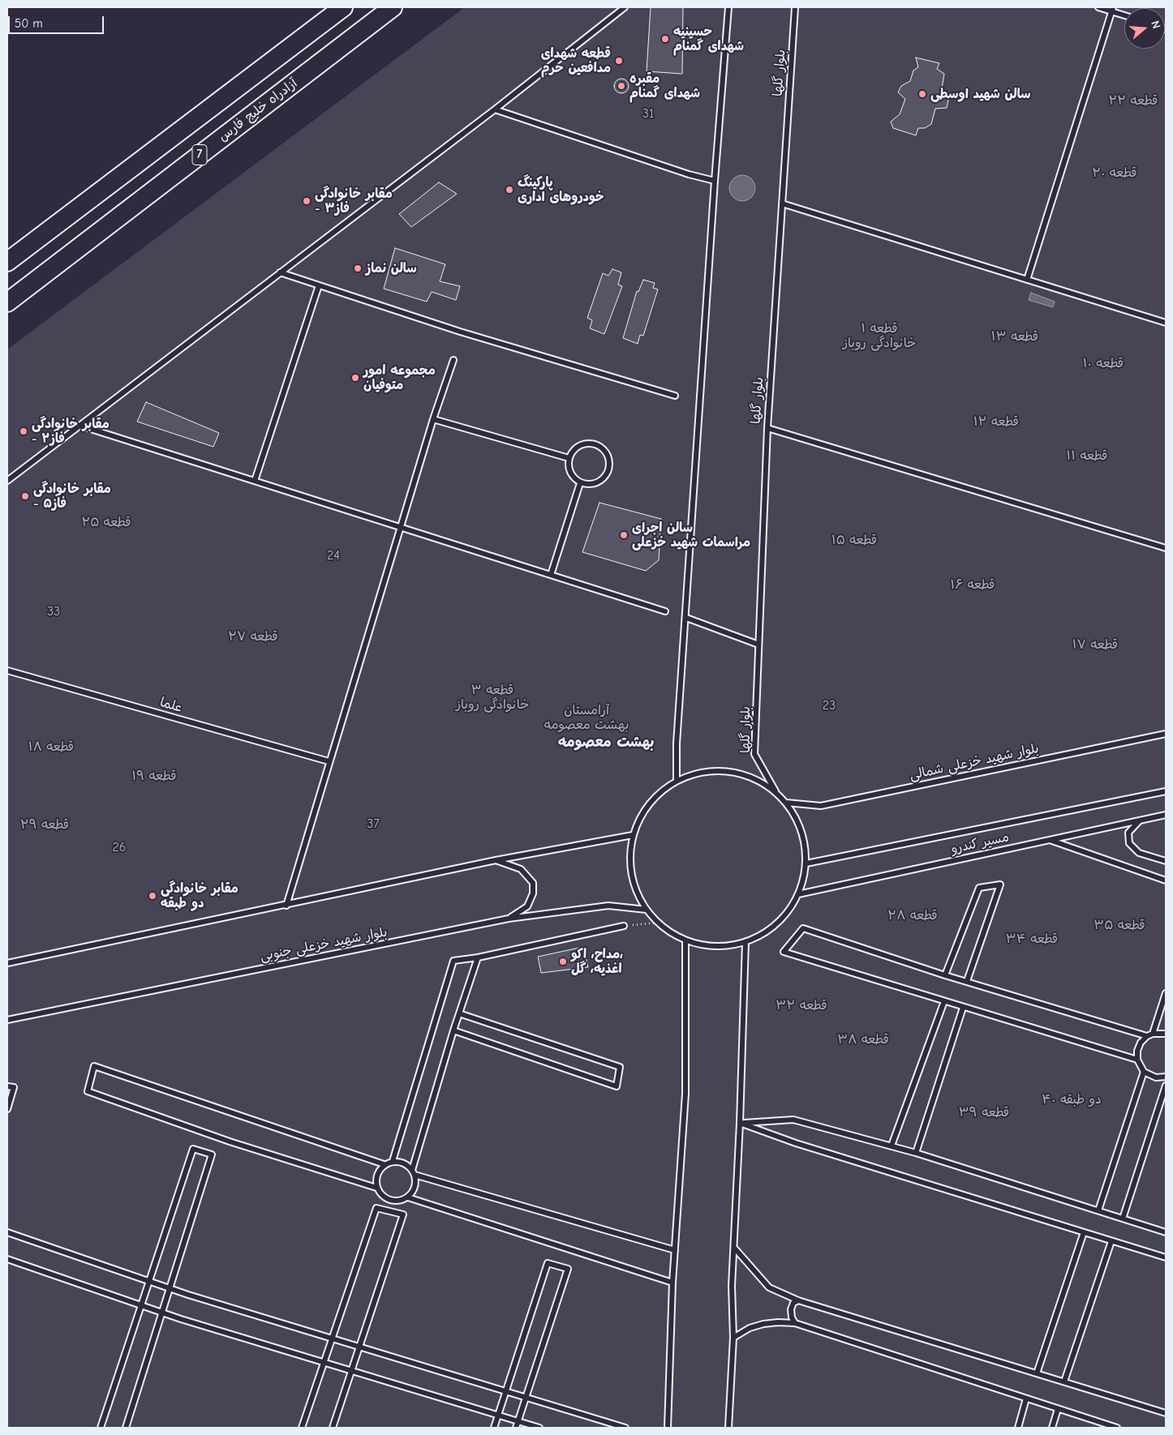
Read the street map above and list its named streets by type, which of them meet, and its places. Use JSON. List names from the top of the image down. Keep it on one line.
{"streets":{"highway":["آزادراه خلیج فارس","7"],"lane":["بلوار گلها","علما","بلوار شهید خزعلی شمالی","مسیر کندرو","بلوار شهید خزعلی جنوبی"]},"districts":["بهشت معصومه"],"parks":["قطعه ۲۲","31","قطعه ۲۰","قطعه ۱ خانوادگی روباز","قطعه ۱۳","قطعه ۱۰","قطعه ۱۲","قطعه ۱۱","قطعه ۲۵","قطعه ۱۵","24","قطعه ۱۶","33","قطعه ۲۷","قطعه ۱۷","قطعه ۳ خانوادگی روباز","23","آرامستان بهشت معصومه","قطعه ۱۸","قطعه ۱۹","37","قطعه ۲۹","26","قطعه ۲۸","قطعه ۳۵","قطعه ۳۴","قطعه ۳۲","قطعه ۳۸","۴۰ دو طبقه","قطعه ۳۹"],"places":["حسینیه شهدای گمنام","قطعه شهدای مدافعین حرم","مقبره شهدای گمنام","سالن شهید اوسطی","پارکینگ خودروهای اداری","مقابر خانوادگی - فاز۳","سالن نماز","مجموعه امور متوفیان","مقابر خانوادگی - فاز۲","مقابر خانوادگی - فاز۵","سالن اجرای مراسمات شهید خزعلی","مقابر خانوادگی دو طبقه","مداح، اکو، اغذیه، گل"],"scale_bar":"50 m","north":"right"}
